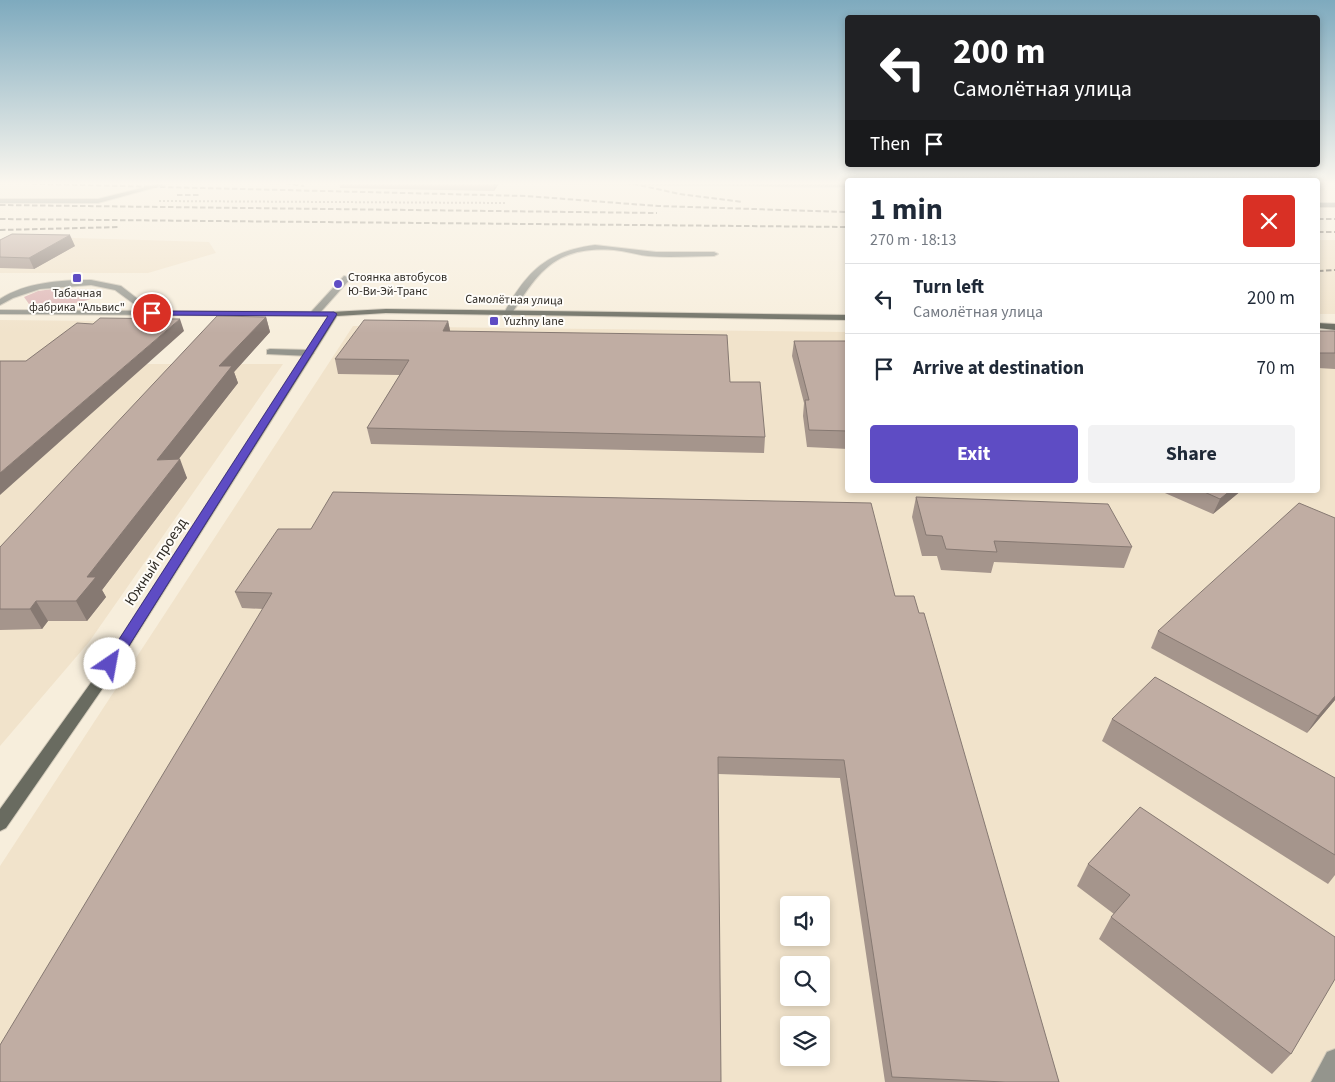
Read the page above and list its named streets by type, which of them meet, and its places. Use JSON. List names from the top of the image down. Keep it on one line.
{"streets":{"main road":["Самолётная улица","Южный проезд"]},"crossings":[["Самолётная улица","Южный проезд"]],"places":{"transit":["Табачная фабрика \"Альвис\"","Yuzhny lane"],"other":["Стоянка автобусов Ю-Ви-Эй-Транс"]},"page":{"turn":["200 m","Самолётная улица"],"then":"Then","heading":["1 min","270 m · 18:13"],"list":[{"name":"Turn left","note":"Самолётная улица","value":"200 m"},{"name":"Arrive at destination","value":"70 m"}],"buttons":["Exit","Share"]}}
